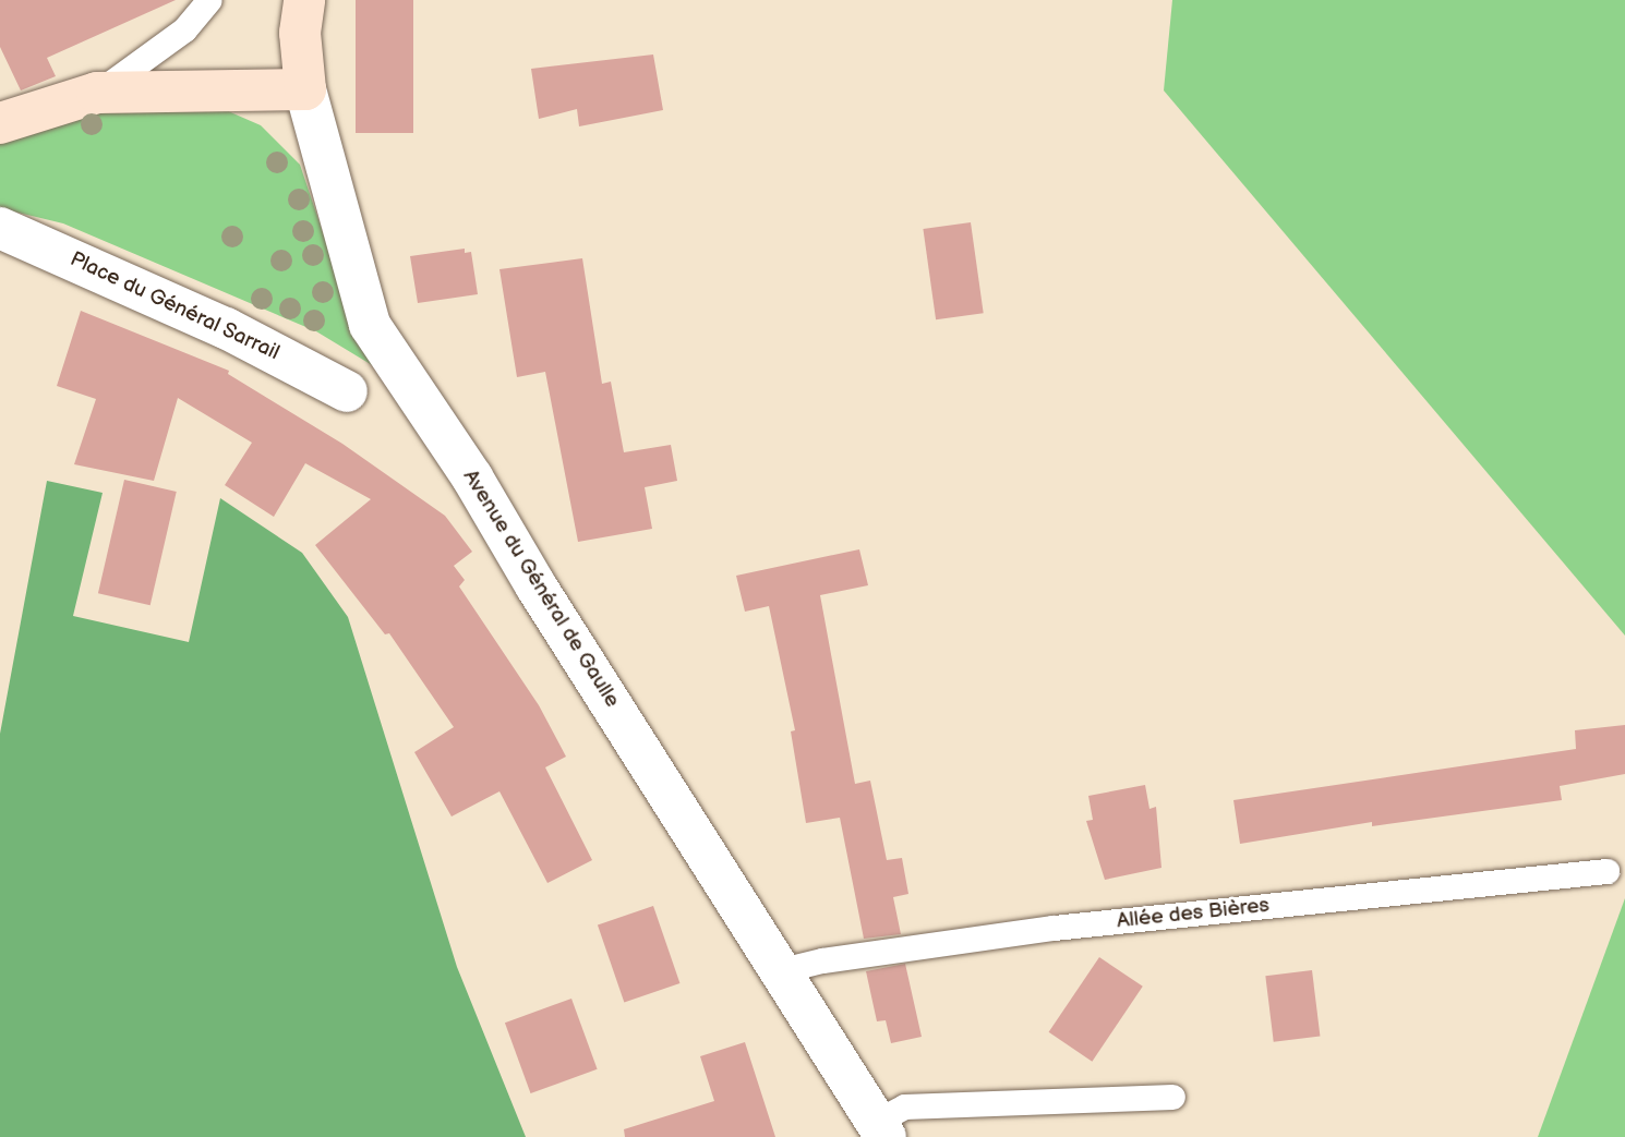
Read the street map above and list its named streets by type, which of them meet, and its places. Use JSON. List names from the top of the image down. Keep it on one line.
{"streets":{"street":["Place du Général Sarrail","Avenue du Général de Gaulle"],"lane":["Allée des Bières"]},"crossings":[["Avenue du Général de Gaulle","Allée des Bières"]]}
